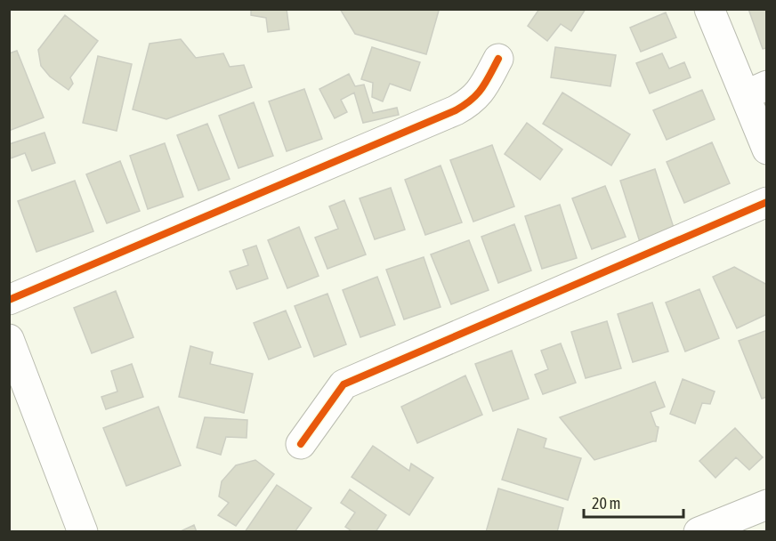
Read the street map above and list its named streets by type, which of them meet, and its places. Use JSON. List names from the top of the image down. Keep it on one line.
{"scale_bar":"20 m"}
